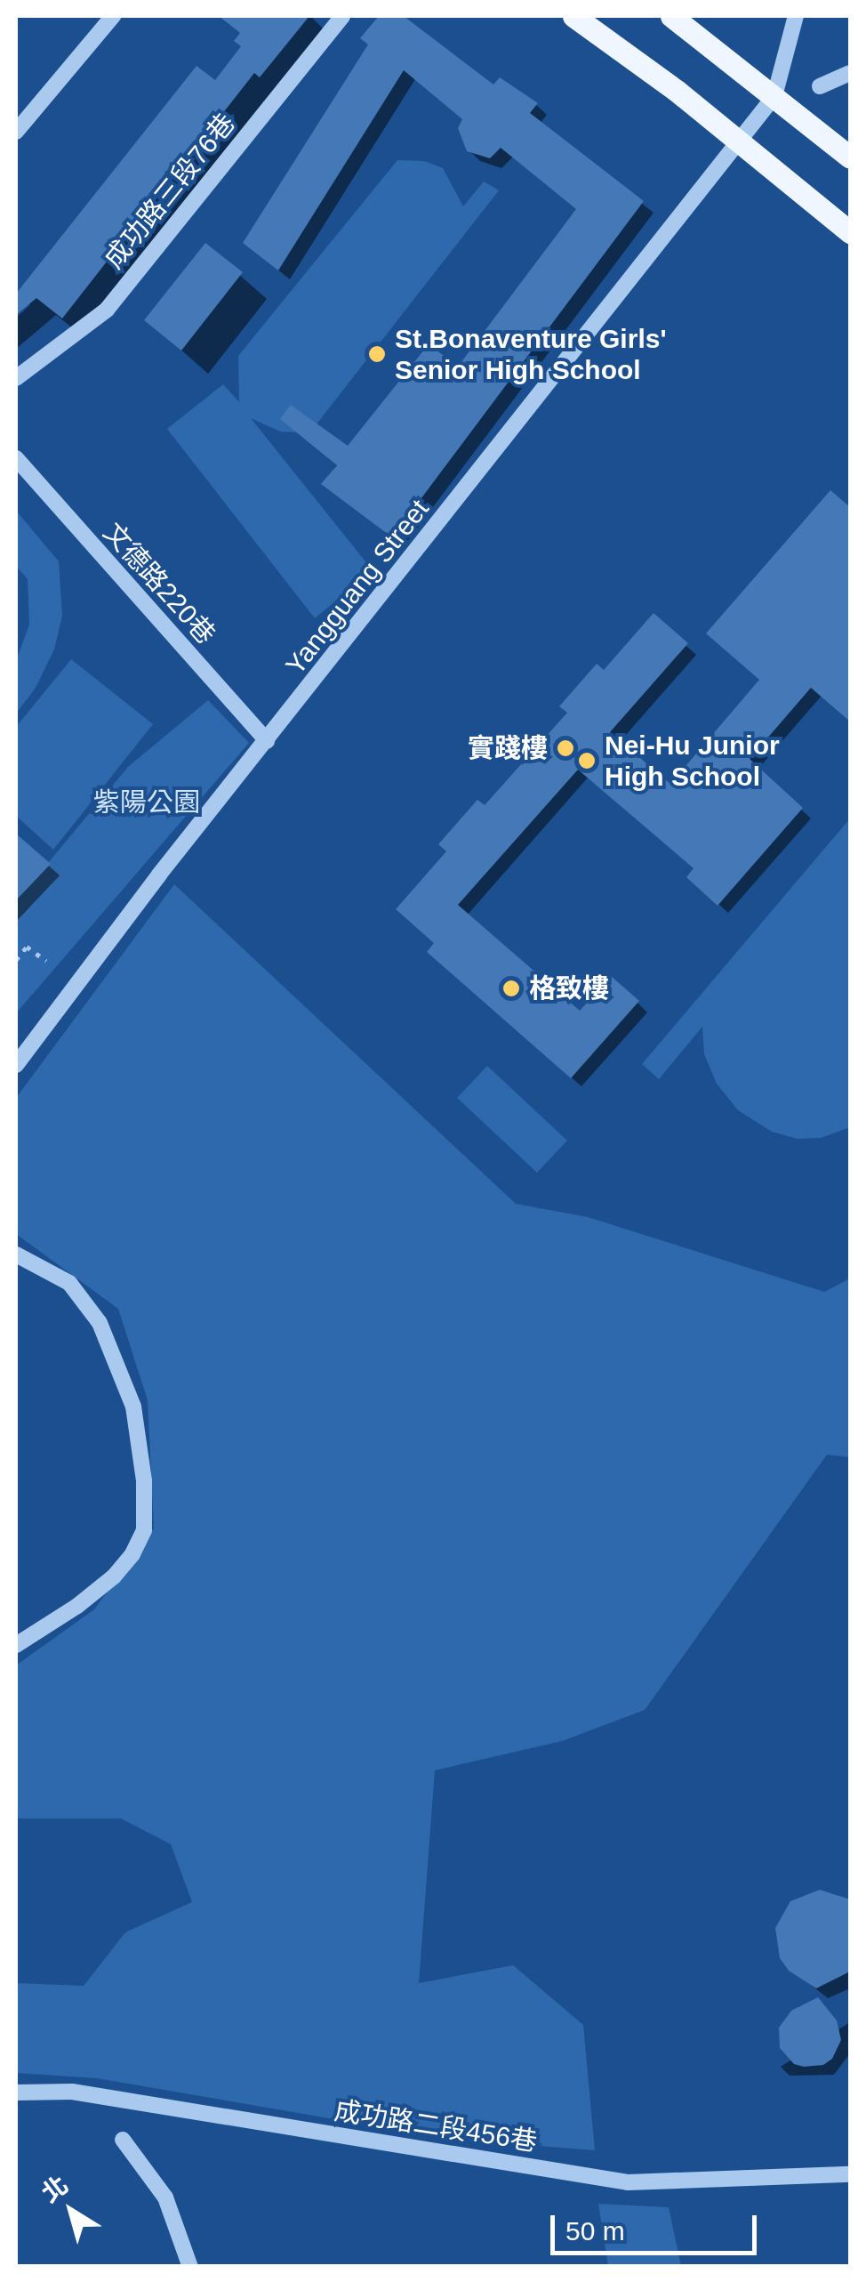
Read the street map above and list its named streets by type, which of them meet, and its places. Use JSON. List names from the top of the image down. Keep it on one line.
{"streets":{"street":["成功路三段76巷","文德路220巷","Yangguang Street","成功路二段456巷"]},"crossings":[["文德路220巷","Yangguang Street"]],"parks":["紫陽公園"],"places":["St.Bonaventure Girls' Senior High School","實踐樓","Nei-Hu Junior High School","格致樓"],"scale_bar":"50 m","north":"top left"}
